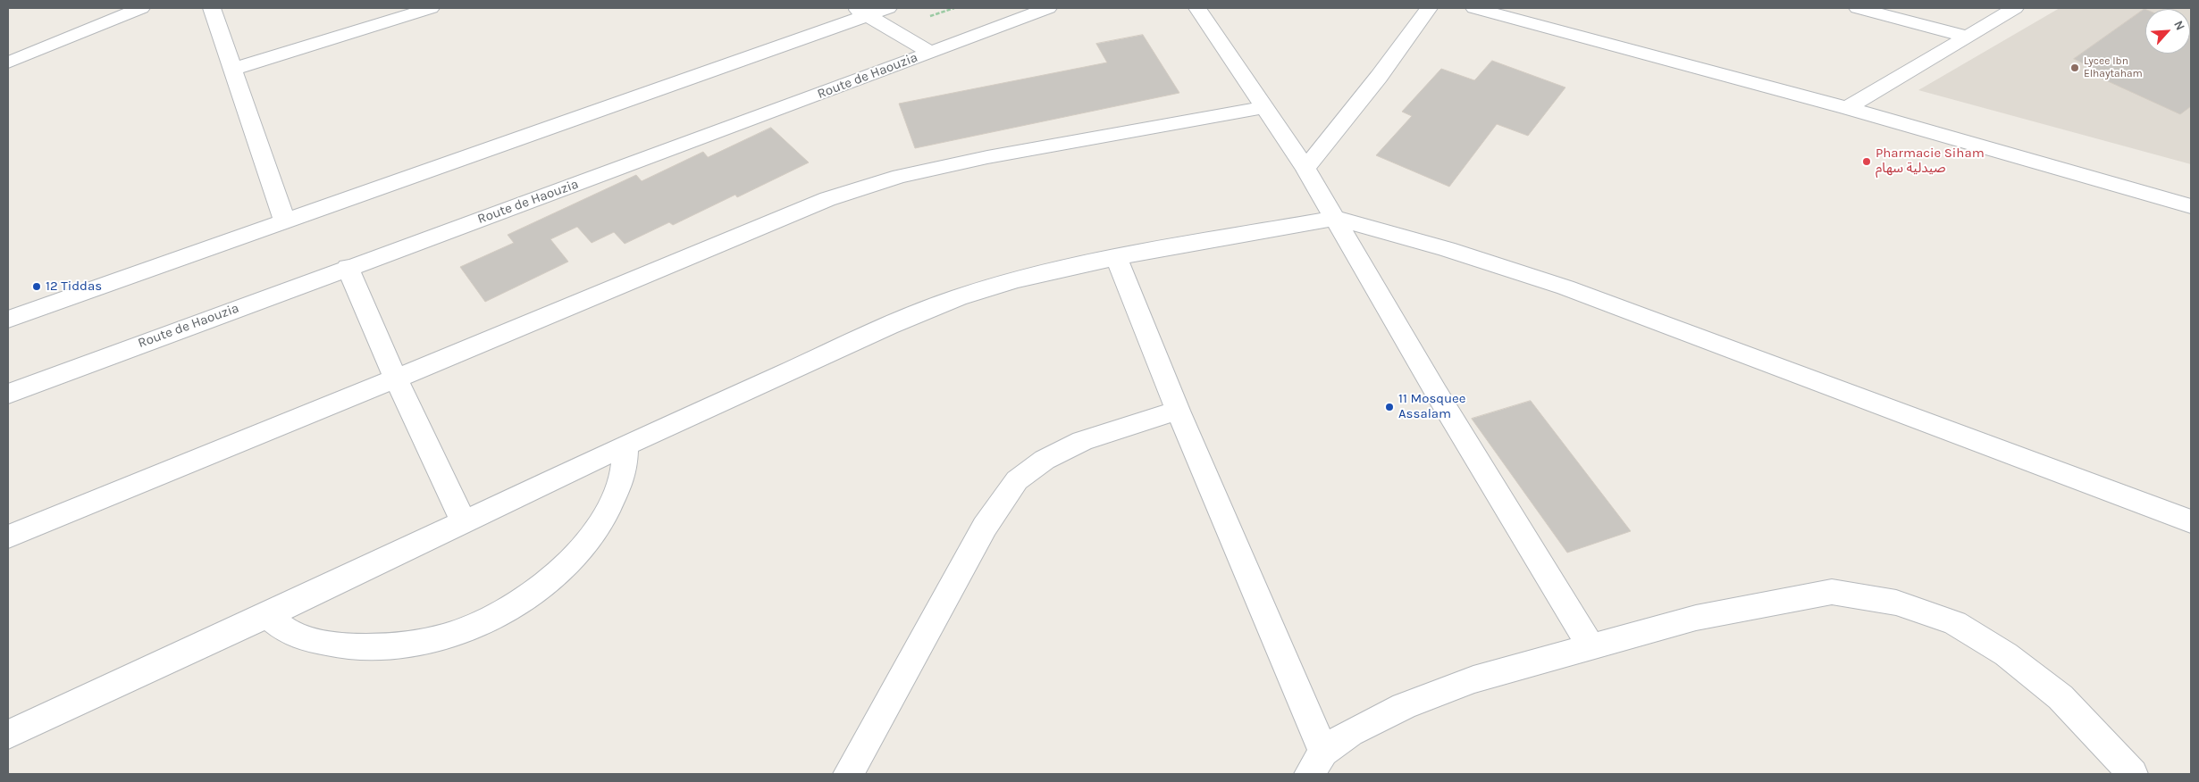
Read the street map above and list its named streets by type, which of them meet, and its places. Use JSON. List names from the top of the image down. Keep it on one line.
{"streets":{"street":["Route de Haouzia"]},"places":["Lycee Ibn Elhaytaham","Pharmacie Siham صيدلية سهام","12 Tiddas","11 Mosquee Assalam"],"north":"top right"}
